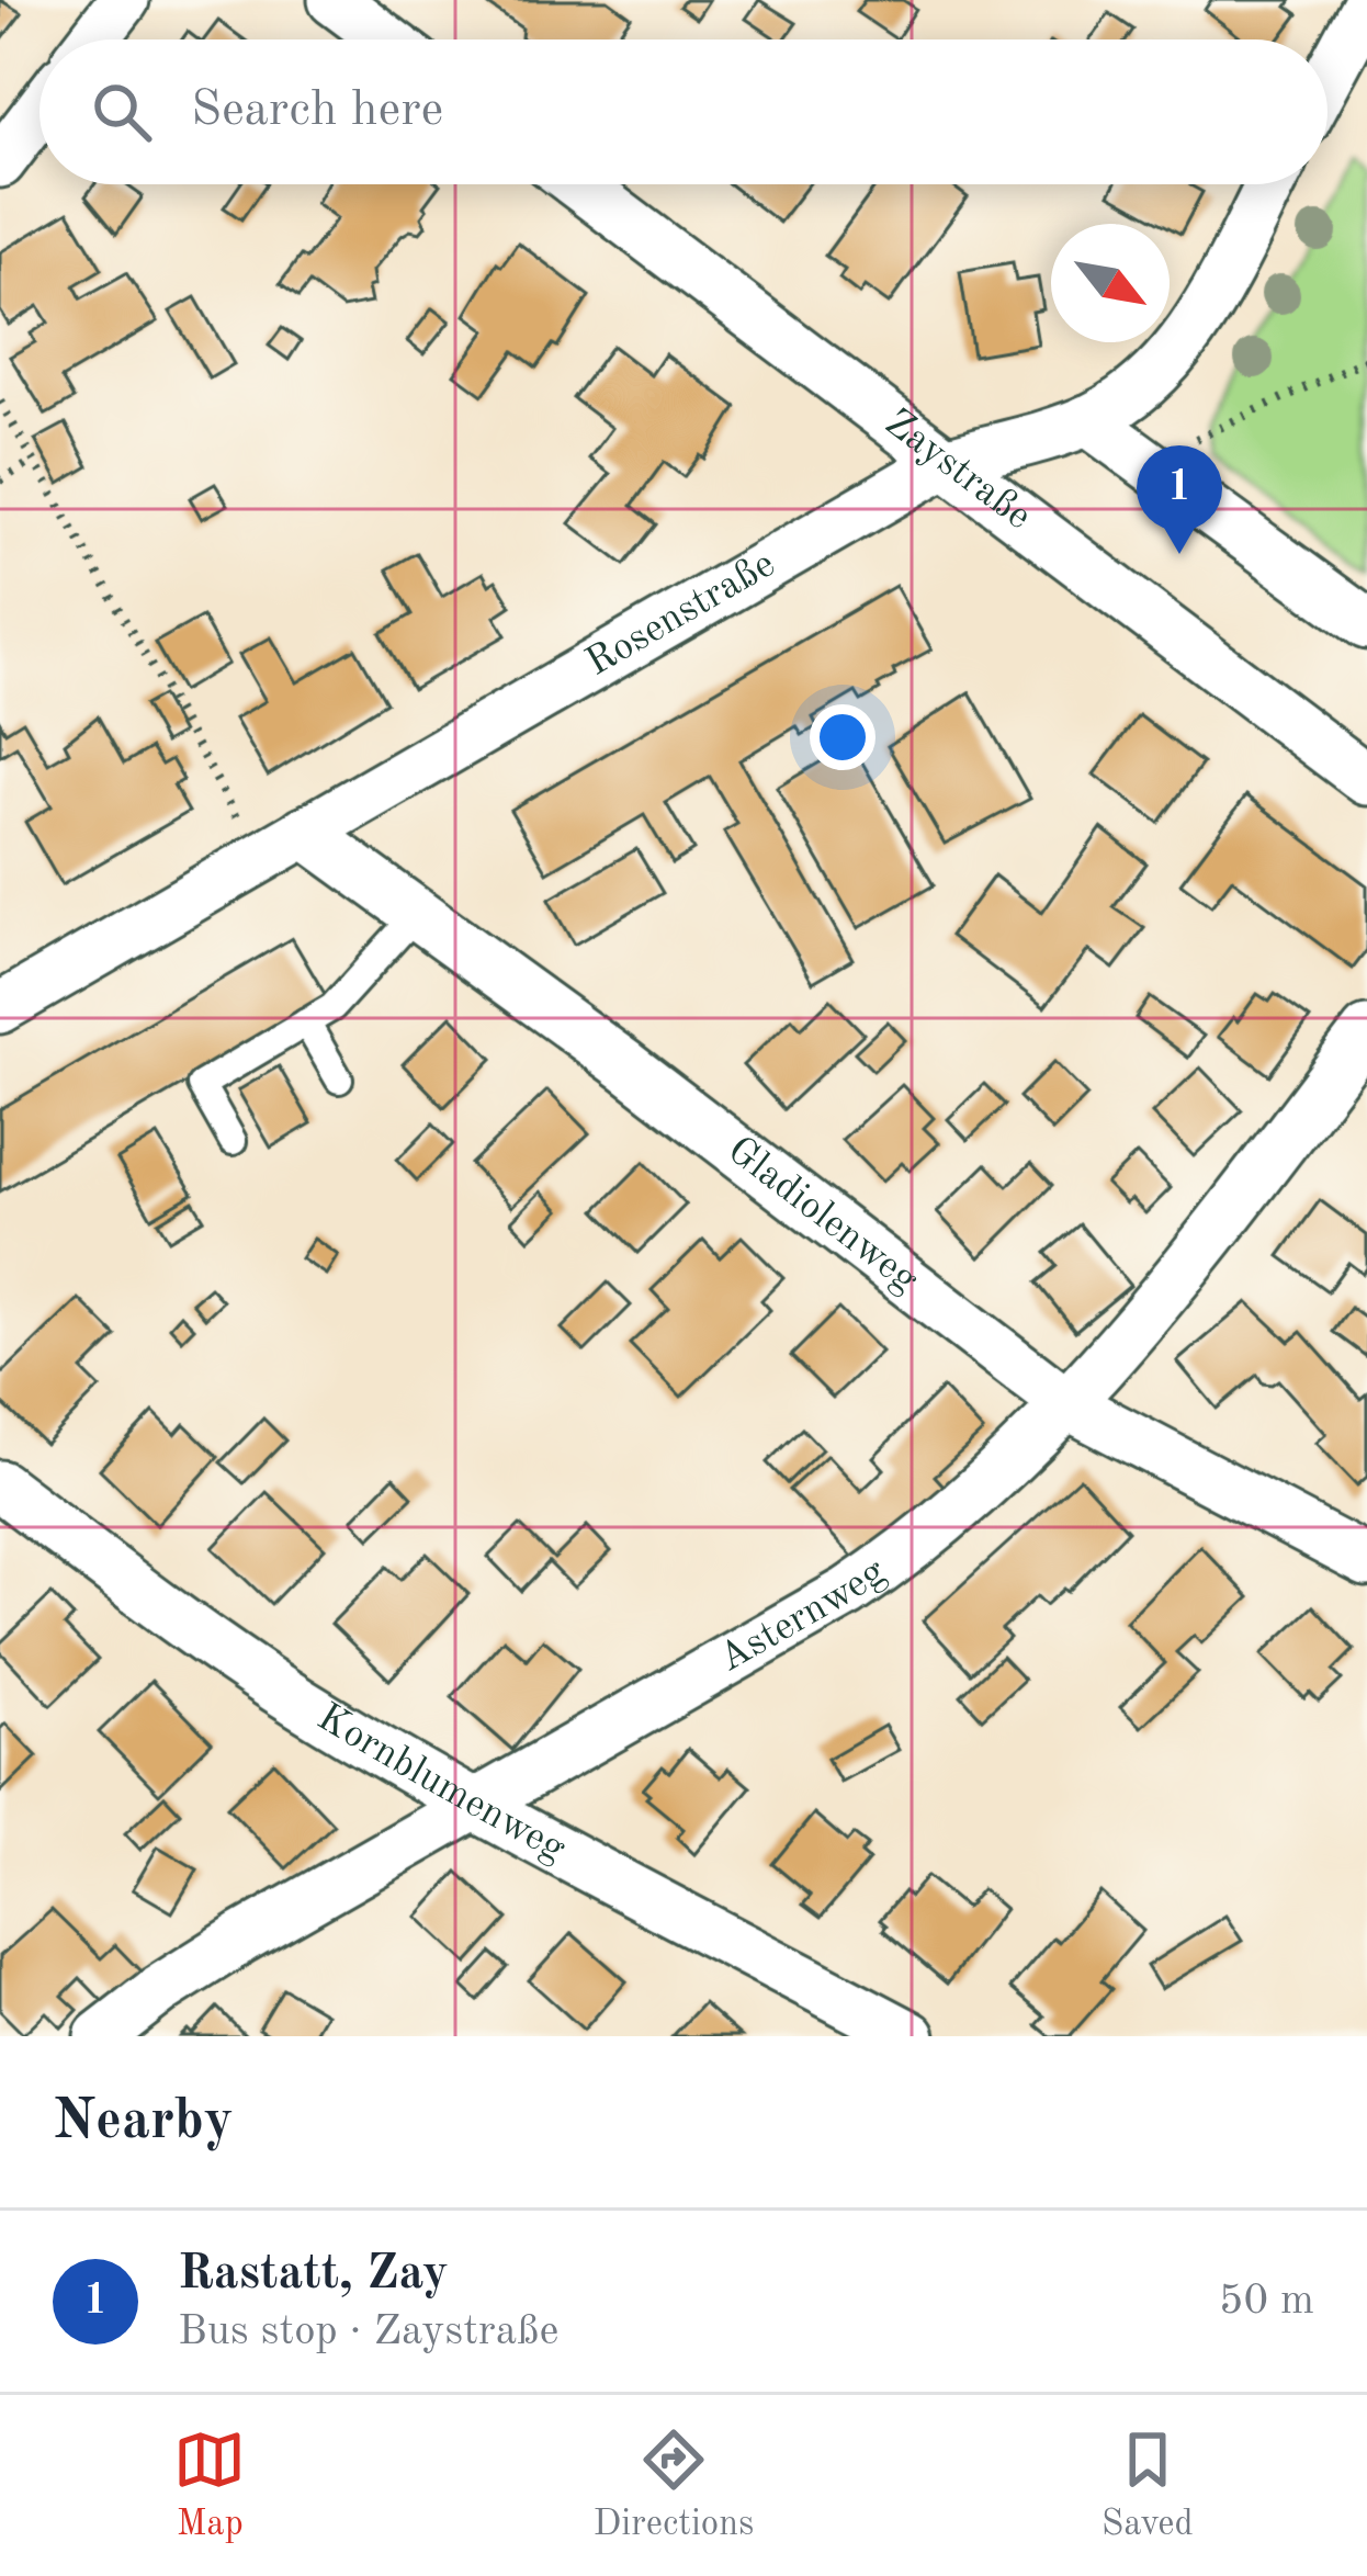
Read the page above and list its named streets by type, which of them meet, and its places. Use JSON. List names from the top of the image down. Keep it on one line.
{"streets":{"street":["Zaystraße","Rosenstraße","Gladiolenweg","Asternweg","Kornblumenweg"]},"crossings":[["Zaystraße","Rosenstraße"],["Rosenstraße","Gladiolenweg"],["Gladiolenweg","Asternweg"],["Asternweg","Kornblumenweg"]],"north":"bottom right","page":{"search":"Search here","pins":"1","heading":"Nearby","list":[{"mark":"1","name":"Rastatt, Zay","note":"Bus stop · Zaystraße","value":"50 m"}],"nav":["Map","Directions","Saved"]}}
